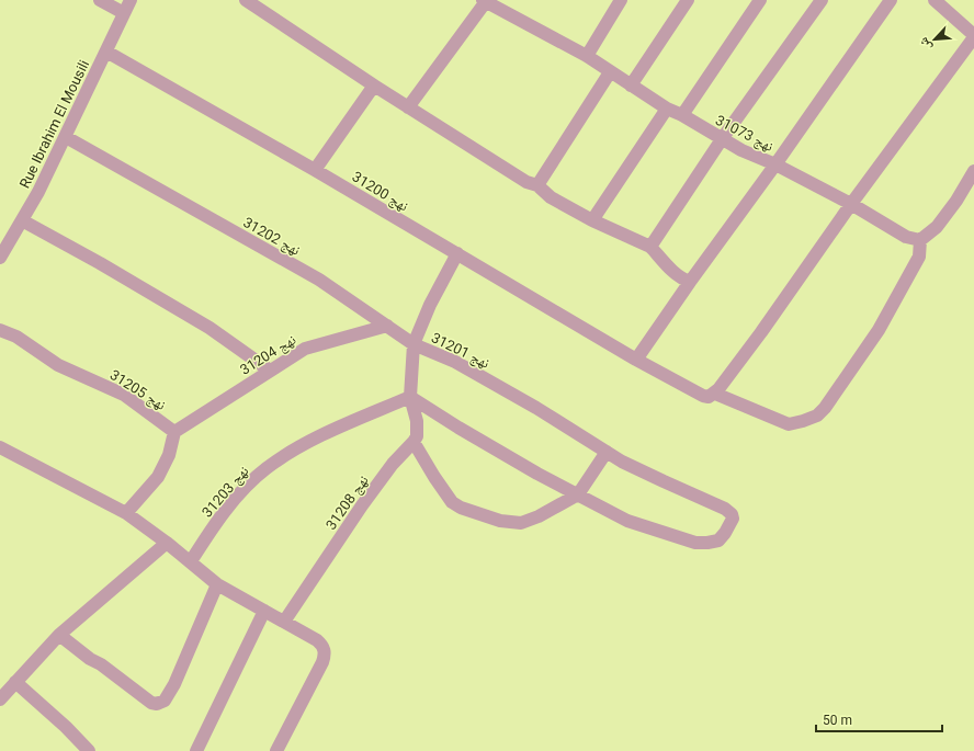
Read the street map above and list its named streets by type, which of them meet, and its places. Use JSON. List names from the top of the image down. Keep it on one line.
{"streets":{"street":["Rue Ibrahim El Mousili","نهج 31073","نهج 31200","نهج 31202","نهج 31201","نهج 31204","نهج 31205","نهج 31203","نهج 31208"]},"crossings":[["Rue Ibrahim El Mousili","نهج 31200"],["Rue Ibrahim El Mousili","نهج 31202"],["نهج 31073","نهج 31200"],["نهج 31200","نهج 31201"],["نهج 31202","نهج 31201"],["نهج 31202","نهج 31204"],["نهج 31204","نهج 31205"]],"scale_bar":"50 m","north":"bottom left"}
